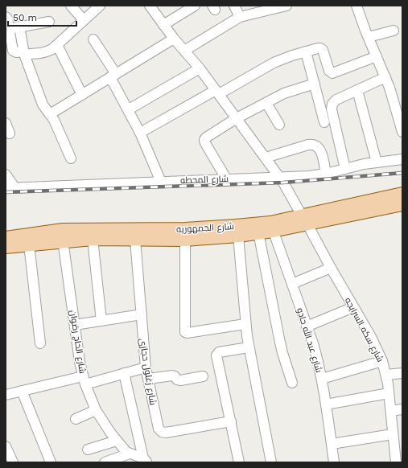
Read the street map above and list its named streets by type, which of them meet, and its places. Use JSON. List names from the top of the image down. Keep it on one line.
{"streets":{"main road":["شارع الجمهوريه"],"street":["شارع المحطه","شارع سكه السرايجه","شارع عبد الله جادو","شارع الحاج رضوان","شارع زغلول حجازى"]},"crossings":[["شارع المحطه","شارع سكه السرايجه"],["شارع الجمهوريه","شارع سكه السرايجه"],["شارع الجمهوريه","شارع عبد الله جادو"],["شارع الجمهوريه","شارع الحاج رضوان"],["شارع الجمهوريه","شارع زغلول حجازى"]],"scale_bar":"50 m"}
